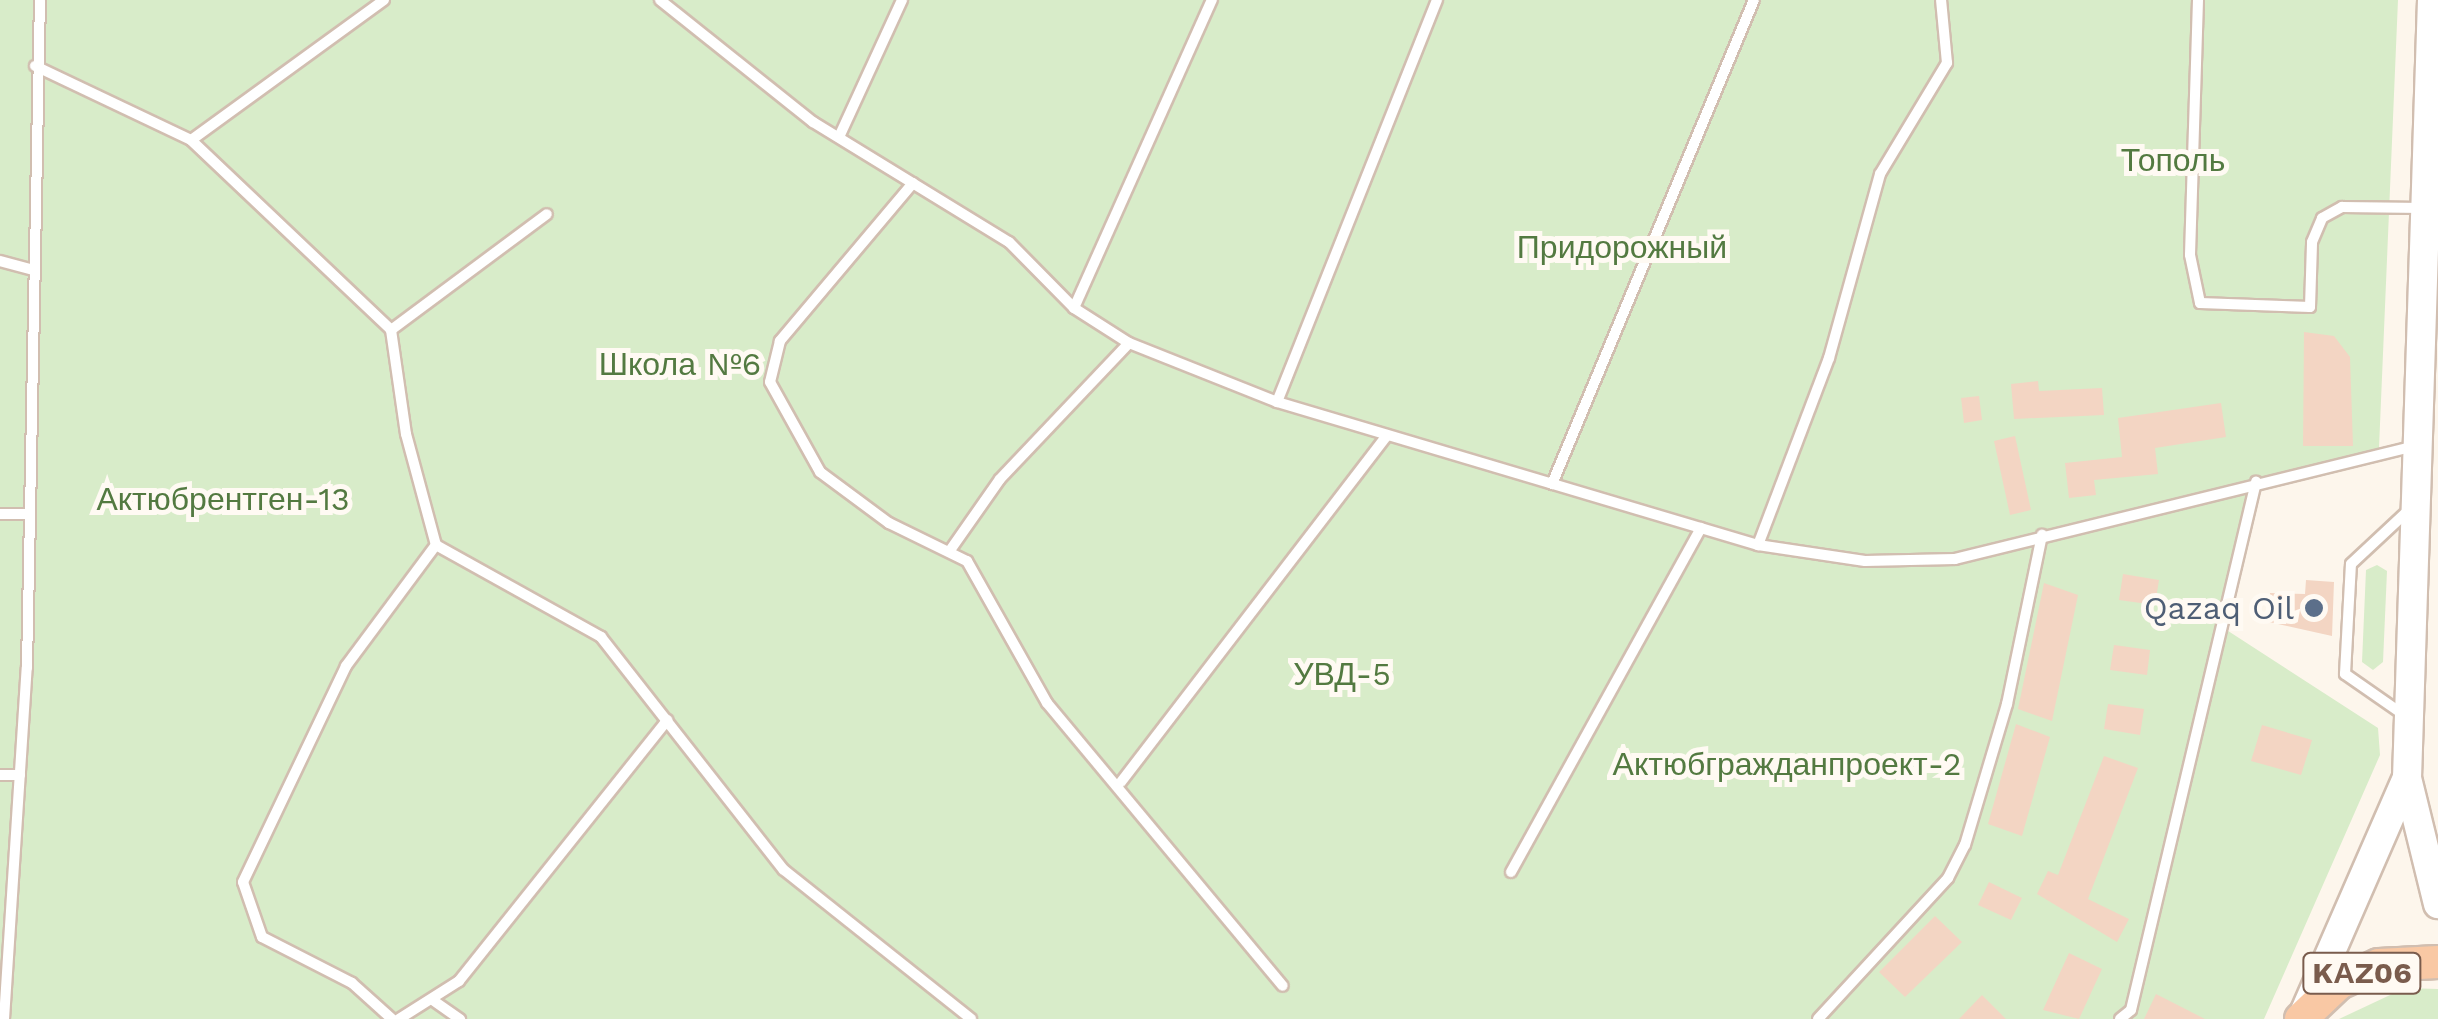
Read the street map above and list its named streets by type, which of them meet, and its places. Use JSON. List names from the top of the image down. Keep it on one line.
{"streets":{"highway":["KАZ06"]},"parks":["Тополь","Придорожный","Школа №6","Актюбрентген-13","УВД-5","Актюбгражданпроект-2"],"places":["Qazaq Oil"]}
